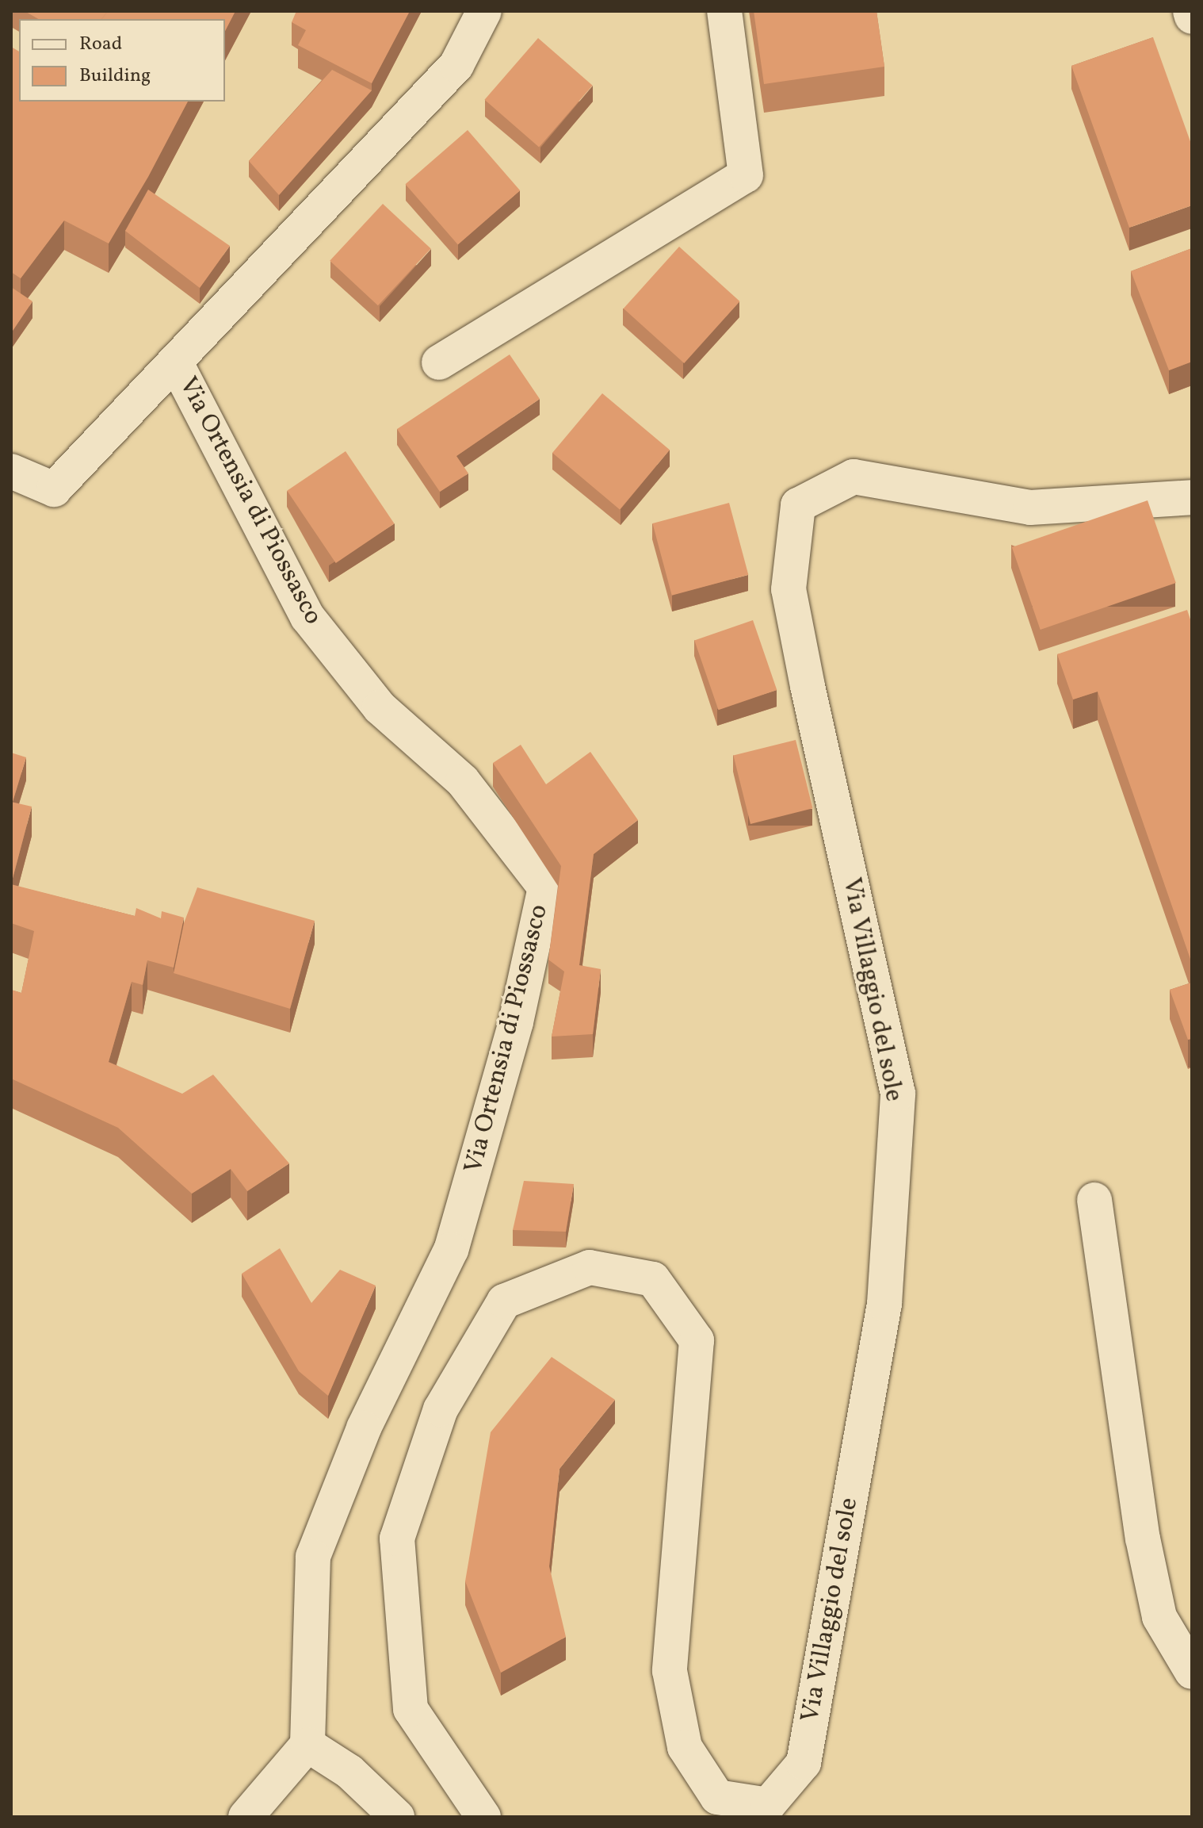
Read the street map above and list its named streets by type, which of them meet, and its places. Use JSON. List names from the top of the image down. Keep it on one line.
{"streets":{"street":["Via Ortensia di Piossasco","Via Villaggio del sole"]},"legend":["Road","Building"]}
